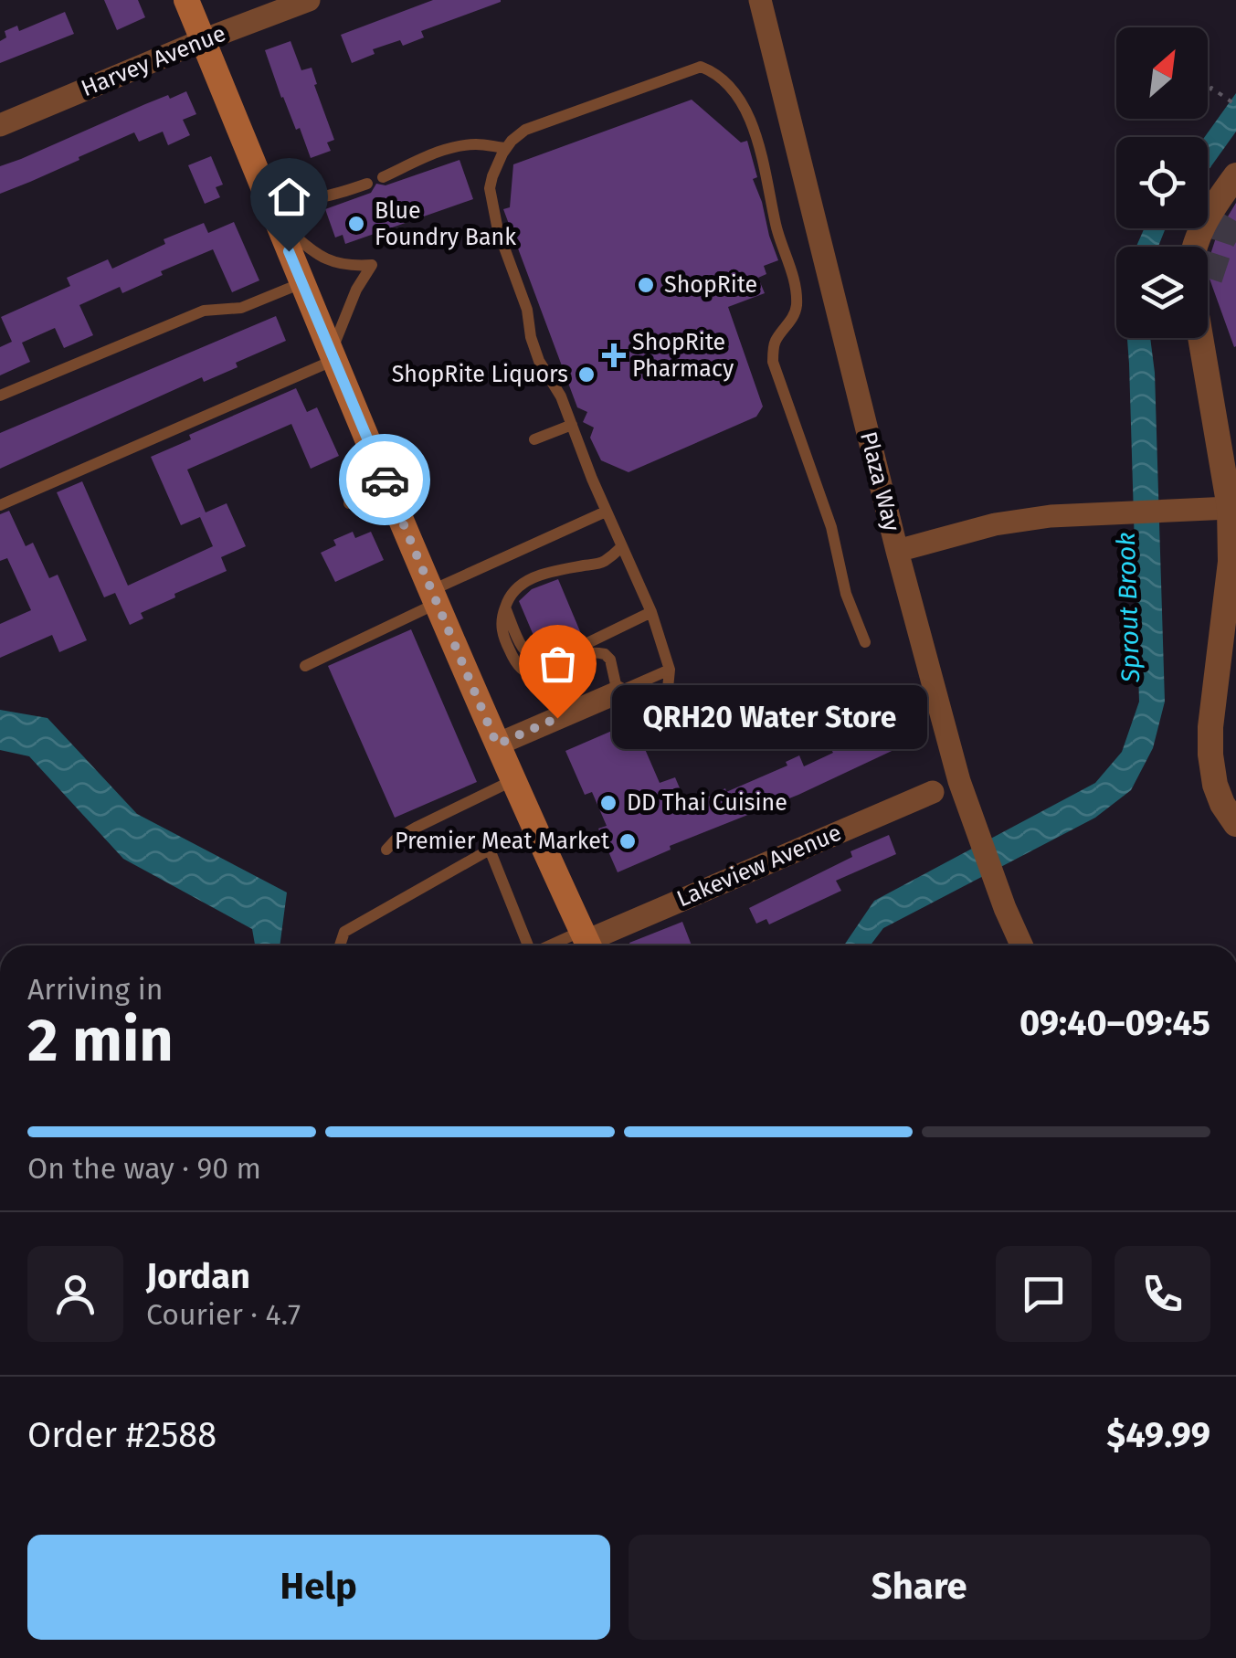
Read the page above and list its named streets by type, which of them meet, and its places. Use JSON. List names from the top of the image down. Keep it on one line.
{"streets":{"street":["Harvey Avenue","Plaza Way","Lakeview Avenue"]},"water":["Sprout Brook"],"places":{"other":["Blue Foundry Bank","ShopRite","ShopRite Liquors","QRH20 Water Store","DD Thai Cuisine","Premier Meat Market"],"health":["ShopRite Pharmacy"]},"north":"top right","page":{"bubble":"QRH20 Water Store","heading":["2 min","Arriving in","09:40–09:45"],"panel":["Jordan","Courier · 4.7","Order #2588","$49.99"],"bar":"On the way · 90 m","buttons":["Help","Share"]}}
